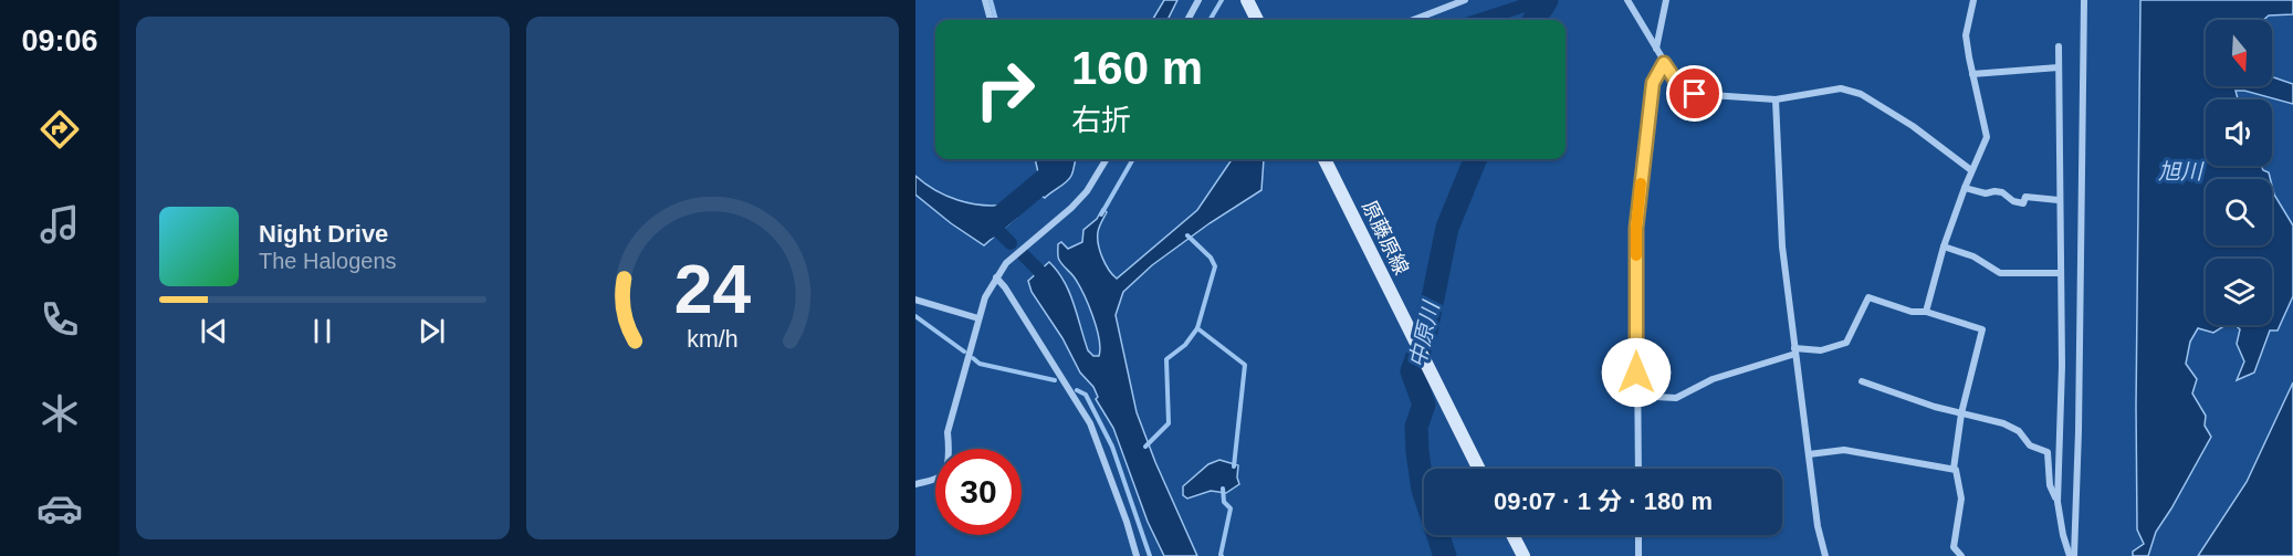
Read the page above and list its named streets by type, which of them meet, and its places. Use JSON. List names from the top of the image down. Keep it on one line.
{"streets":{"main road":["原藤原線"]},"water":["旭川","中原川"],"north":"bottom","page":{"tabs":"09:06","turn":["160 m","右折"],"song":["Night Drive","The Halogens"],"limit":"30","trip":"09:07 · 1 分 · 180 m","gauge":["24","km/h"]}}
